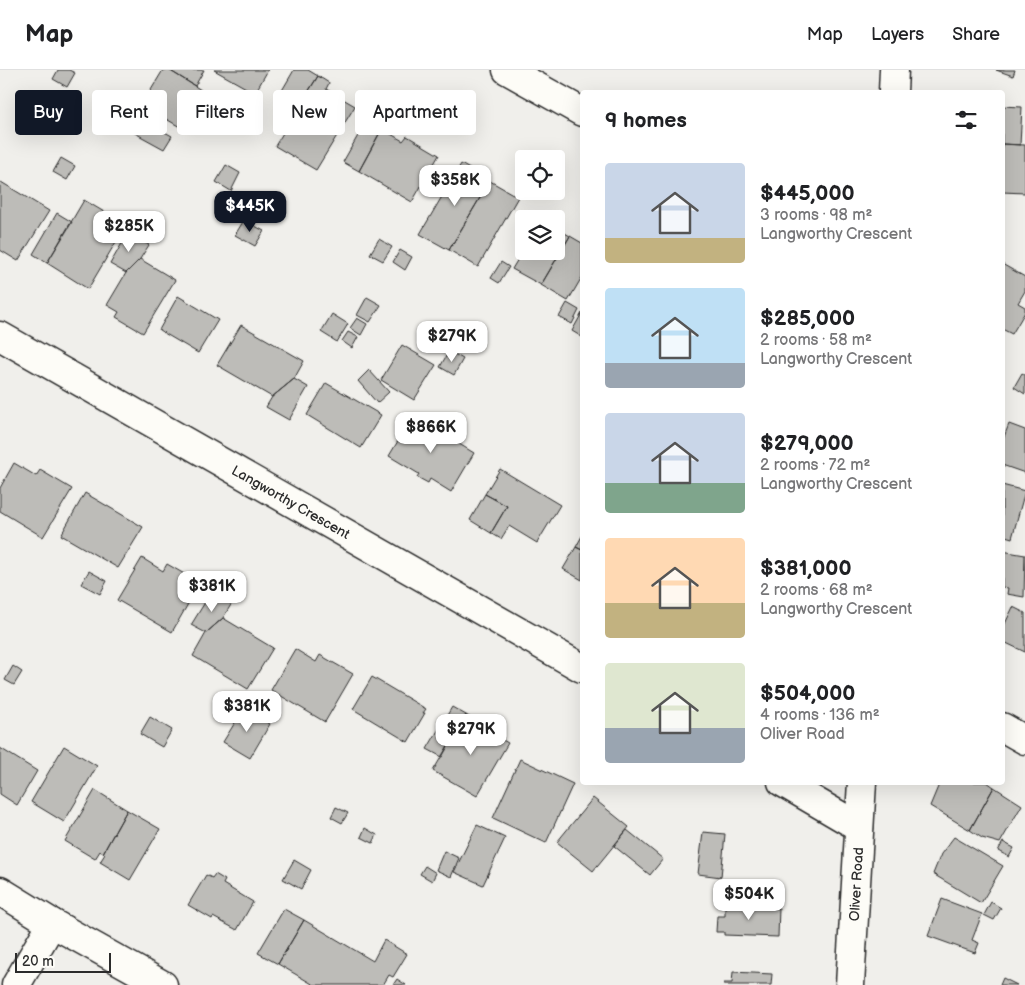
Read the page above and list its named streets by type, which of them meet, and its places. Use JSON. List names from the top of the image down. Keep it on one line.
{"streets":{"street":["Langworthy Crescent","Oliver Road"]},"scale_bar":"20 m","page":{"header":"Map","nav":["Map","Layers","Share"],"chip":["Buy","Rent","Filters","New","Apartment"],"heading":"9 homes","list":[{"name":"$445,000","note":"3 rooms · 98 m² · Langworthy Crescent"},{"name":"$285,000","note":"2 rooms · 58 m² · Langworthy Crescent"},{"name":"$279,000","note":"2 rooms · 72 m² · Langworthy Crescent"},{"name":"$381,000","note":"2 rooms · 68 m² · Langworthy Crescent"},{"name":"$504,000","note":"4 rooms · 136 m² · Oliver Road"}],"price":["$358K","$445K","$285K","$279K","$866K","$381K","$381K","$279K","$504K"],"scale":"20 m"}}
